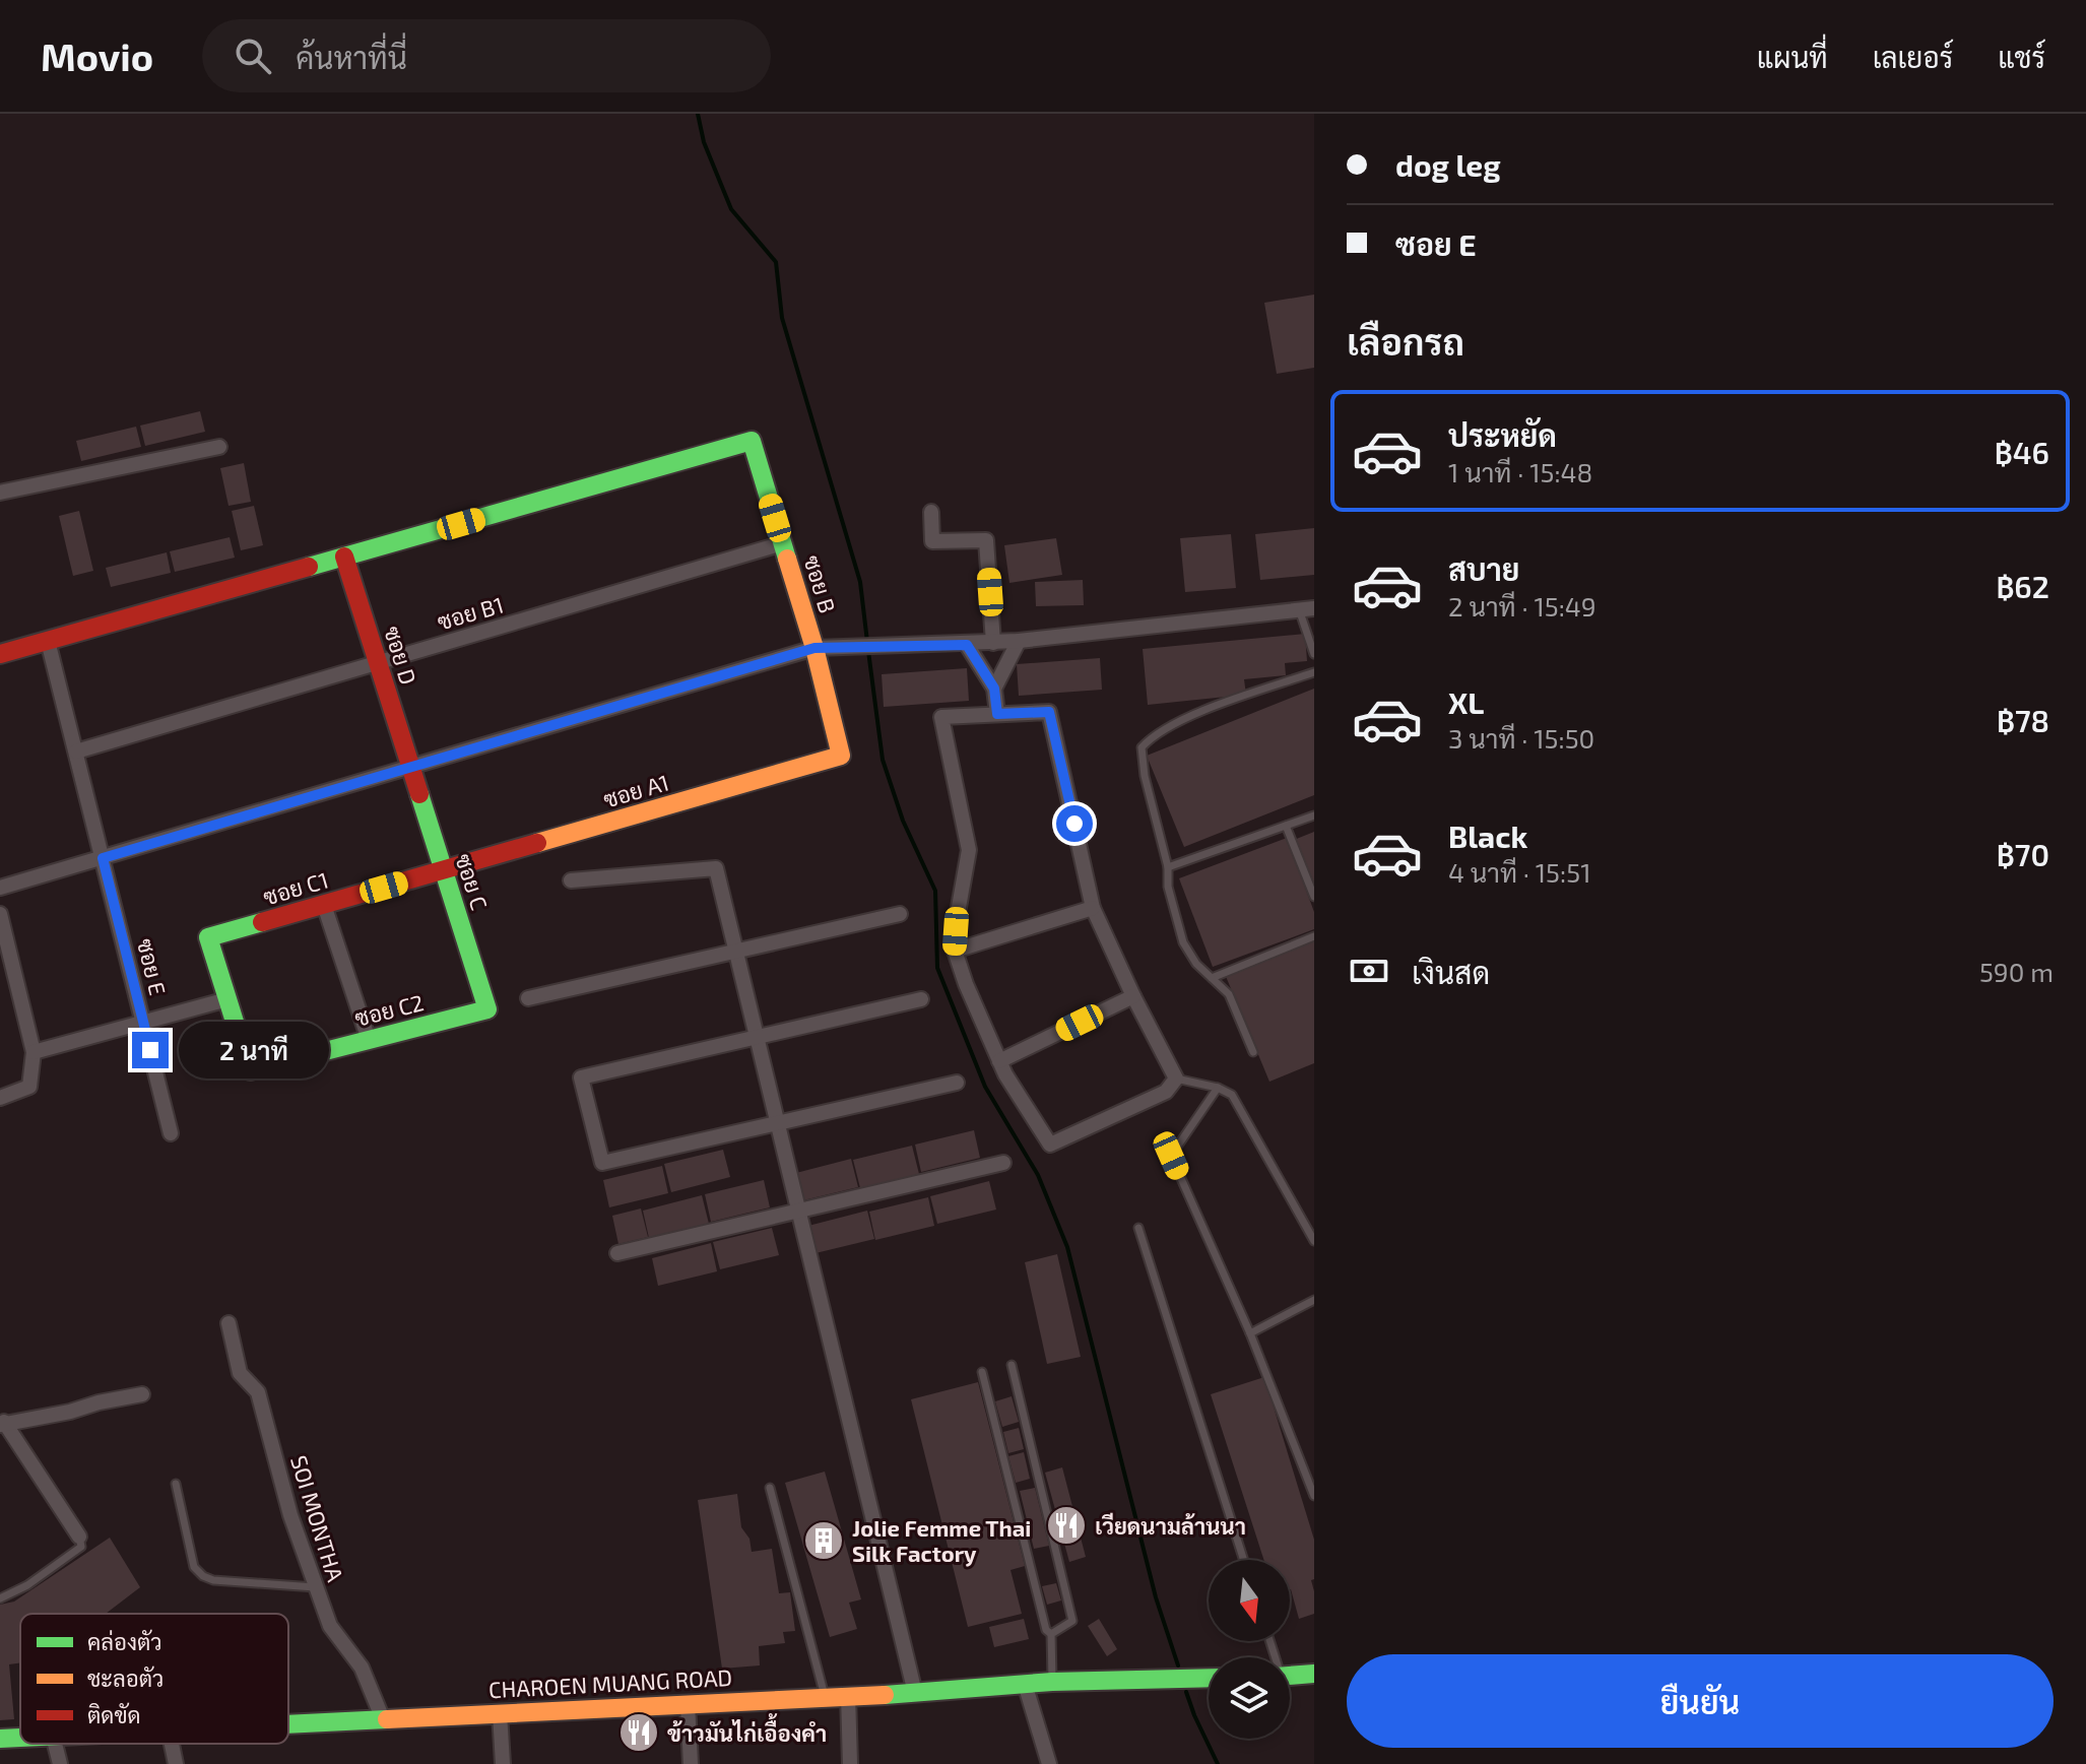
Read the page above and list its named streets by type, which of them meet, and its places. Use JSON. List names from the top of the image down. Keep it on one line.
{"streets":{"street":["ซอย B","ซอย B1","ซอย D","ซอย A1","ซอย C","ซอย C1","ซอย E","ซอย C2","SOI MONTHA","CHAROEN MUANG ROAD"]},"crossings":[["ซอย B","ซอย B1"],["ซอย B","ซอย D"],["ซอย B","ซอย A1"],["ซอย B1","ซอย D"],["ซอย B1","ซอย E"],["ซอย D","ซอย C"],["ซอย A1","ซอย C"],["ซอย A1","ซอย C1"],["ซอย C","ซอย C1"],["ซอย C","ซอย C2"],["ซอย C1","ซอย C2"],["SOI MONTHA","CHAROEN MUANG ROAD"]],"places":{"restaurant":["เวียดนามล้านนา","ข้าวมันไก่เอื้องคํา"],"building":["Jolie Femme Thai Silk Factory"]},"legend":["คล่องตัว","ชะลอตัว","ติดขัด"],"north":"bottom","page":{"header":"Movio","search":"ค้นหาที่นี่","nav":["แผนที่","เลเยอร์","แชร์"],"banner":["dog leg","ซอย E"],"heading":"เลือกรถ","list":[{"name":"ประหยัด","note":"1 นาที · 15:48","value":"฿46"},{"name":"สบาย","note":"2 นาที · 15:49","value":"฿62"},{"name":"XL","note":"3 นาที · 15:50","value":"฿78"},{"name":"Black","note":"4 นาที · 15:51","value":"฿70"}],"pay":["เงินสด","590 m"],"bubble":"2 นาที","buttons":"ยืนยัน"}}
